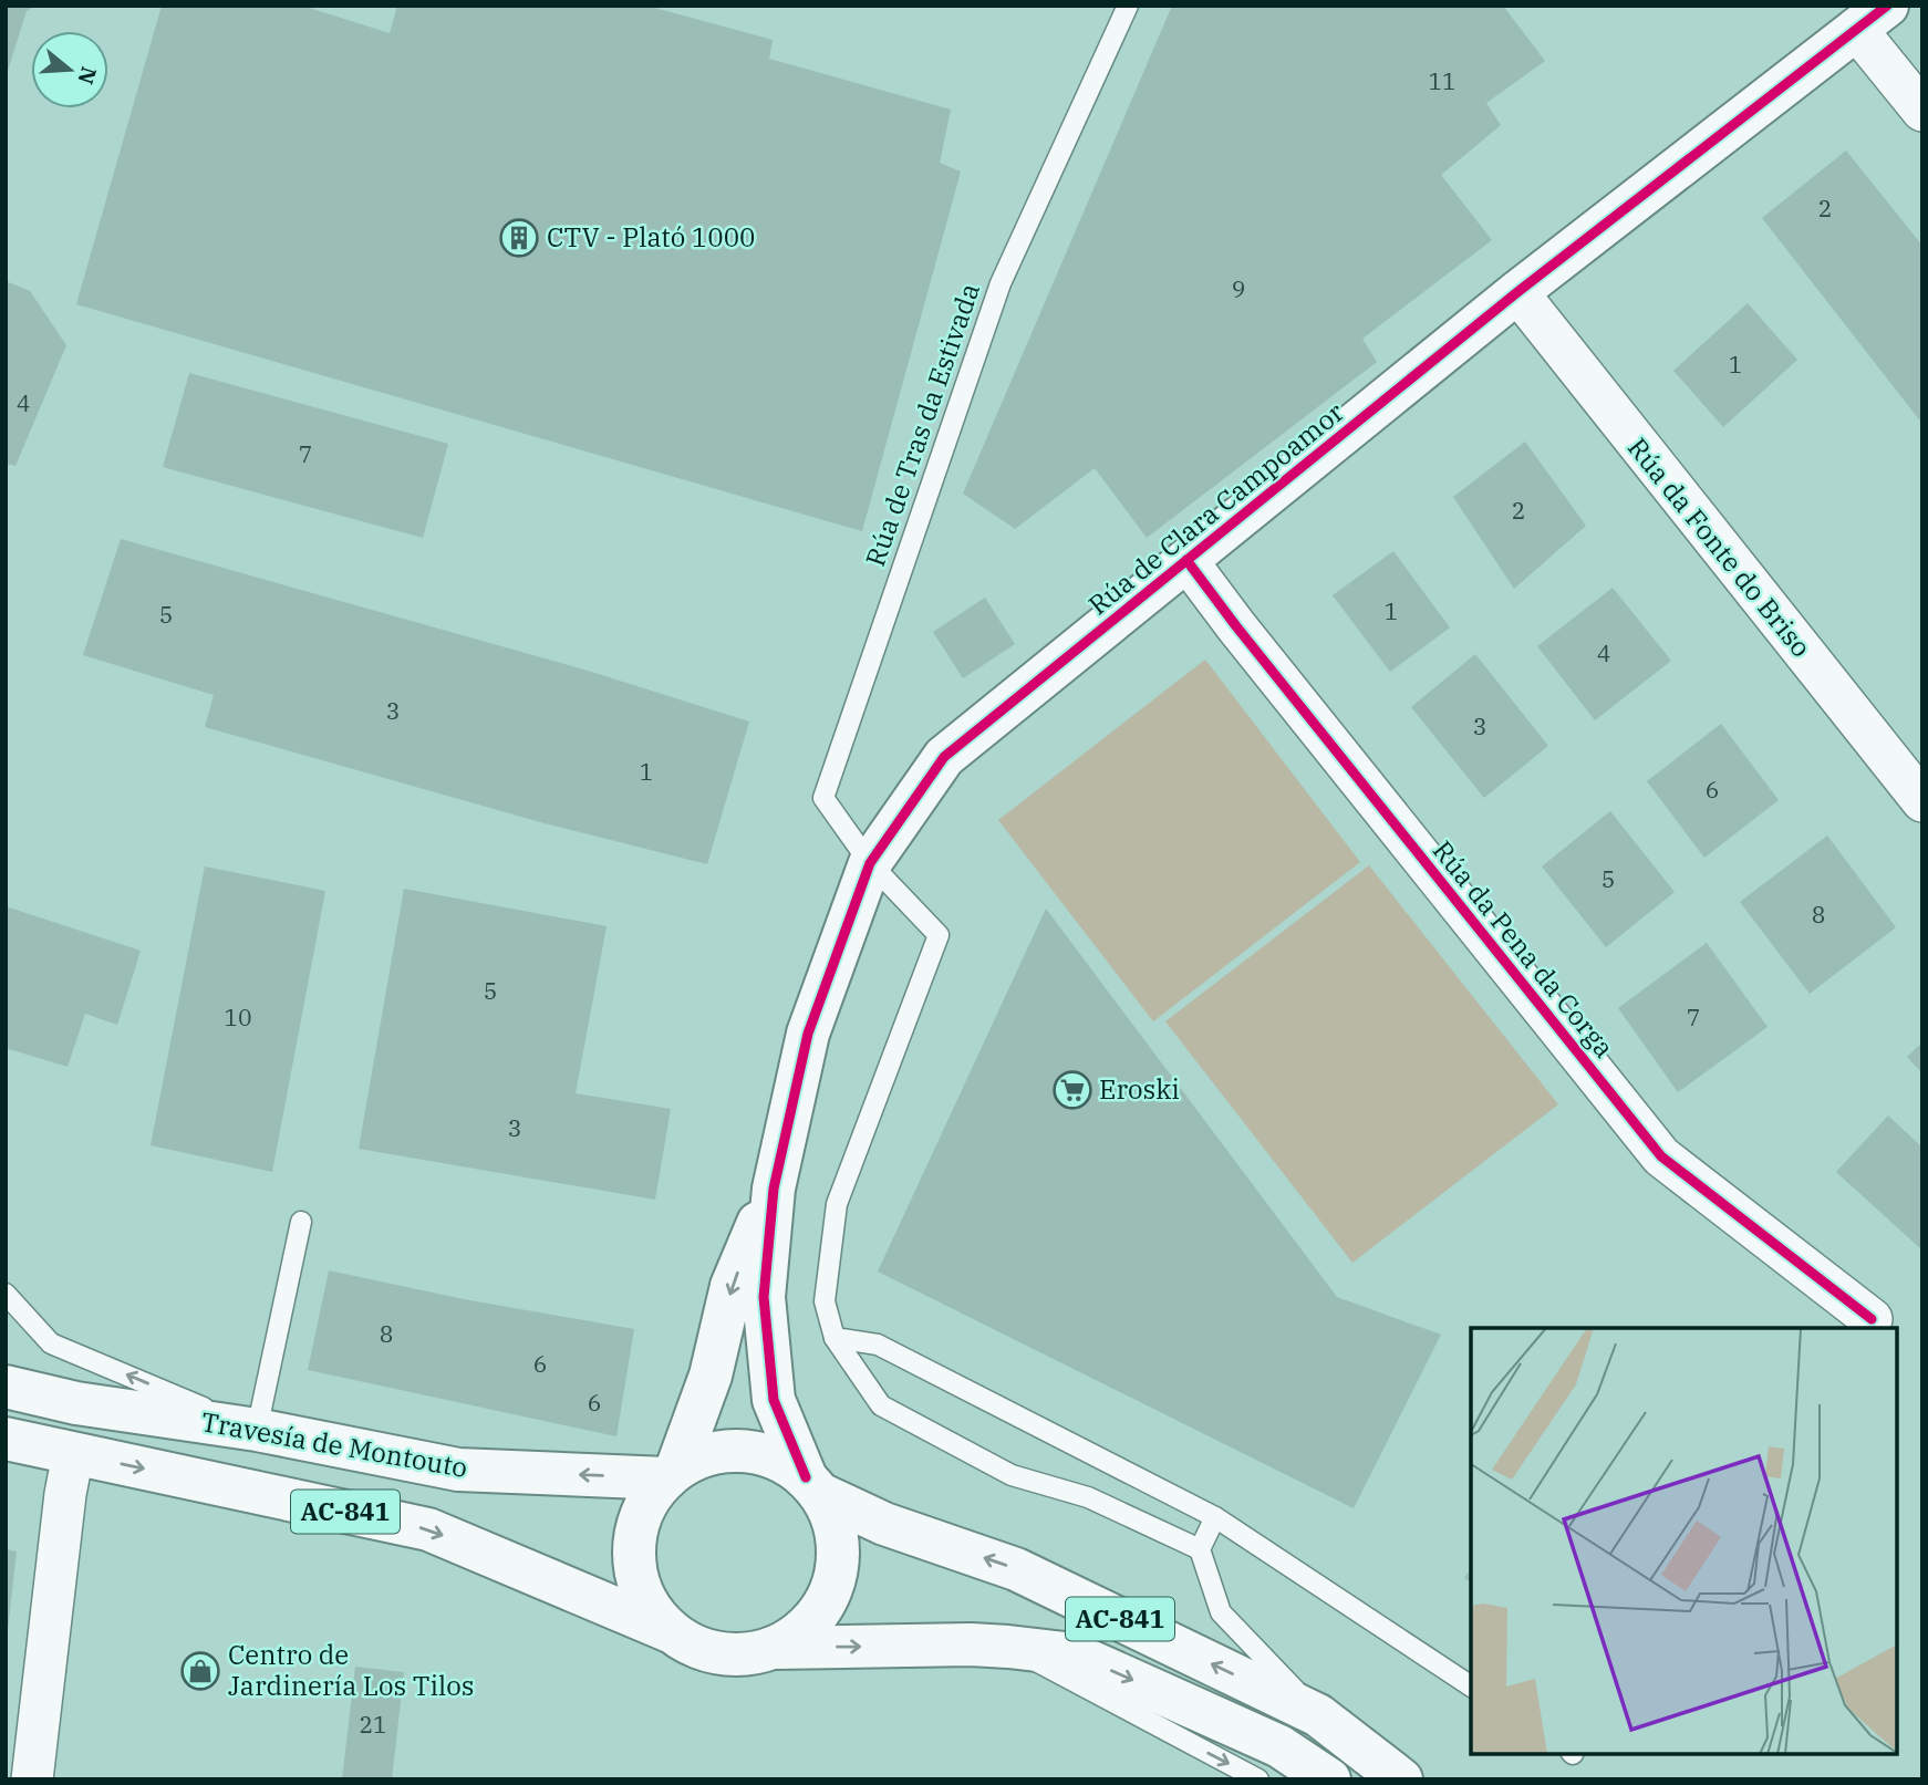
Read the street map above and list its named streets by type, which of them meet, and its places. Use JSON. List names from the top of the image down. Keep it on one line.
{"streets":{"main road":["Rúa de Clara Campoamor","Travesía de Montouto","AC-841"],"street":["Rúa da Fonte do Briso","Rúa da Pena da Corga"],"lane":["Rúa de Tras da Estivada"]},"crossings":[["Rúa de Tras da Estivada","Rúa de Clara Campoamor"],["Rúa de Clara Campoamor","Rúa da Fonte do Briso"],["Rúa de Clara Campoamor","Rúa da Pena da Corga"],["Travesía de Montouto","AC-841"]],"places":{"building":["CTV - Plató 1000"],"supermarket":["Eroski"],"shop":["Centro de Jardinería Los Tilos"]},"house_numbers":["11","2","9","1","4","7","2","1","5","4","3","3","1","6","5","8","5","10","7","3","8","6","6","21"],"north":"right"}
